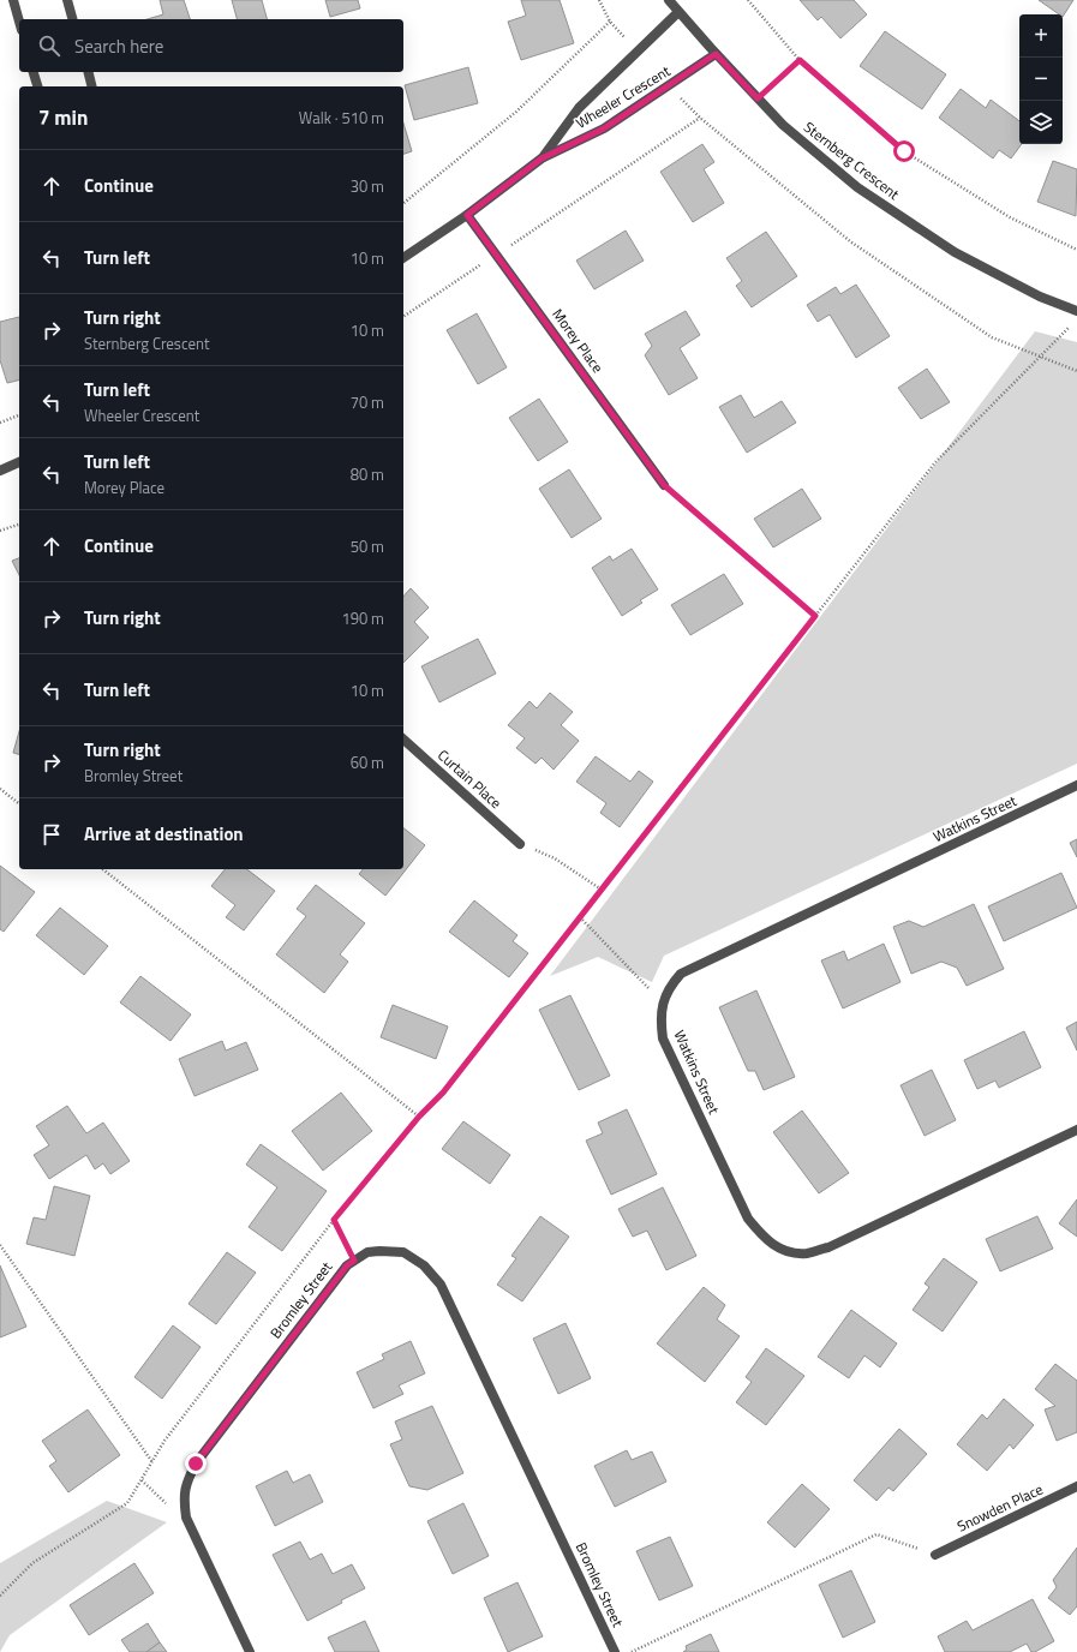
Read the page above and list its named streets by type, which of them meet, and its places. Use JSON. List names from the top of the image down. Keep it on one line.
{"streets":{"street":["Wheeler Crescent","Sternberg Crescent","Morey Place","Curtain Place","Watkins Street","Bromley Street","Snowden Place"]},"crossings":[["Wheeler Crescent","Sternberg Crescent"],["Wheeler Crescent","Morey Place"]],"page":{"map_buttons":["+","−"],"search":"Search here","heading":["7 min","Walk · 510 m"],"list":[["Continue","30 m"],["Turn left","10 m"],["Turn right","Sternberg Crescent","10 m"],["Turn left","Wheeler Crescent","70 m"],["Turn left","Morey Place","80 m"],["Continue","50 m"],["Turn right","190 m"],["Turn left","10 m"],["Turn right","Bromley Street","60 m"],"Arrive at destination"]}}
